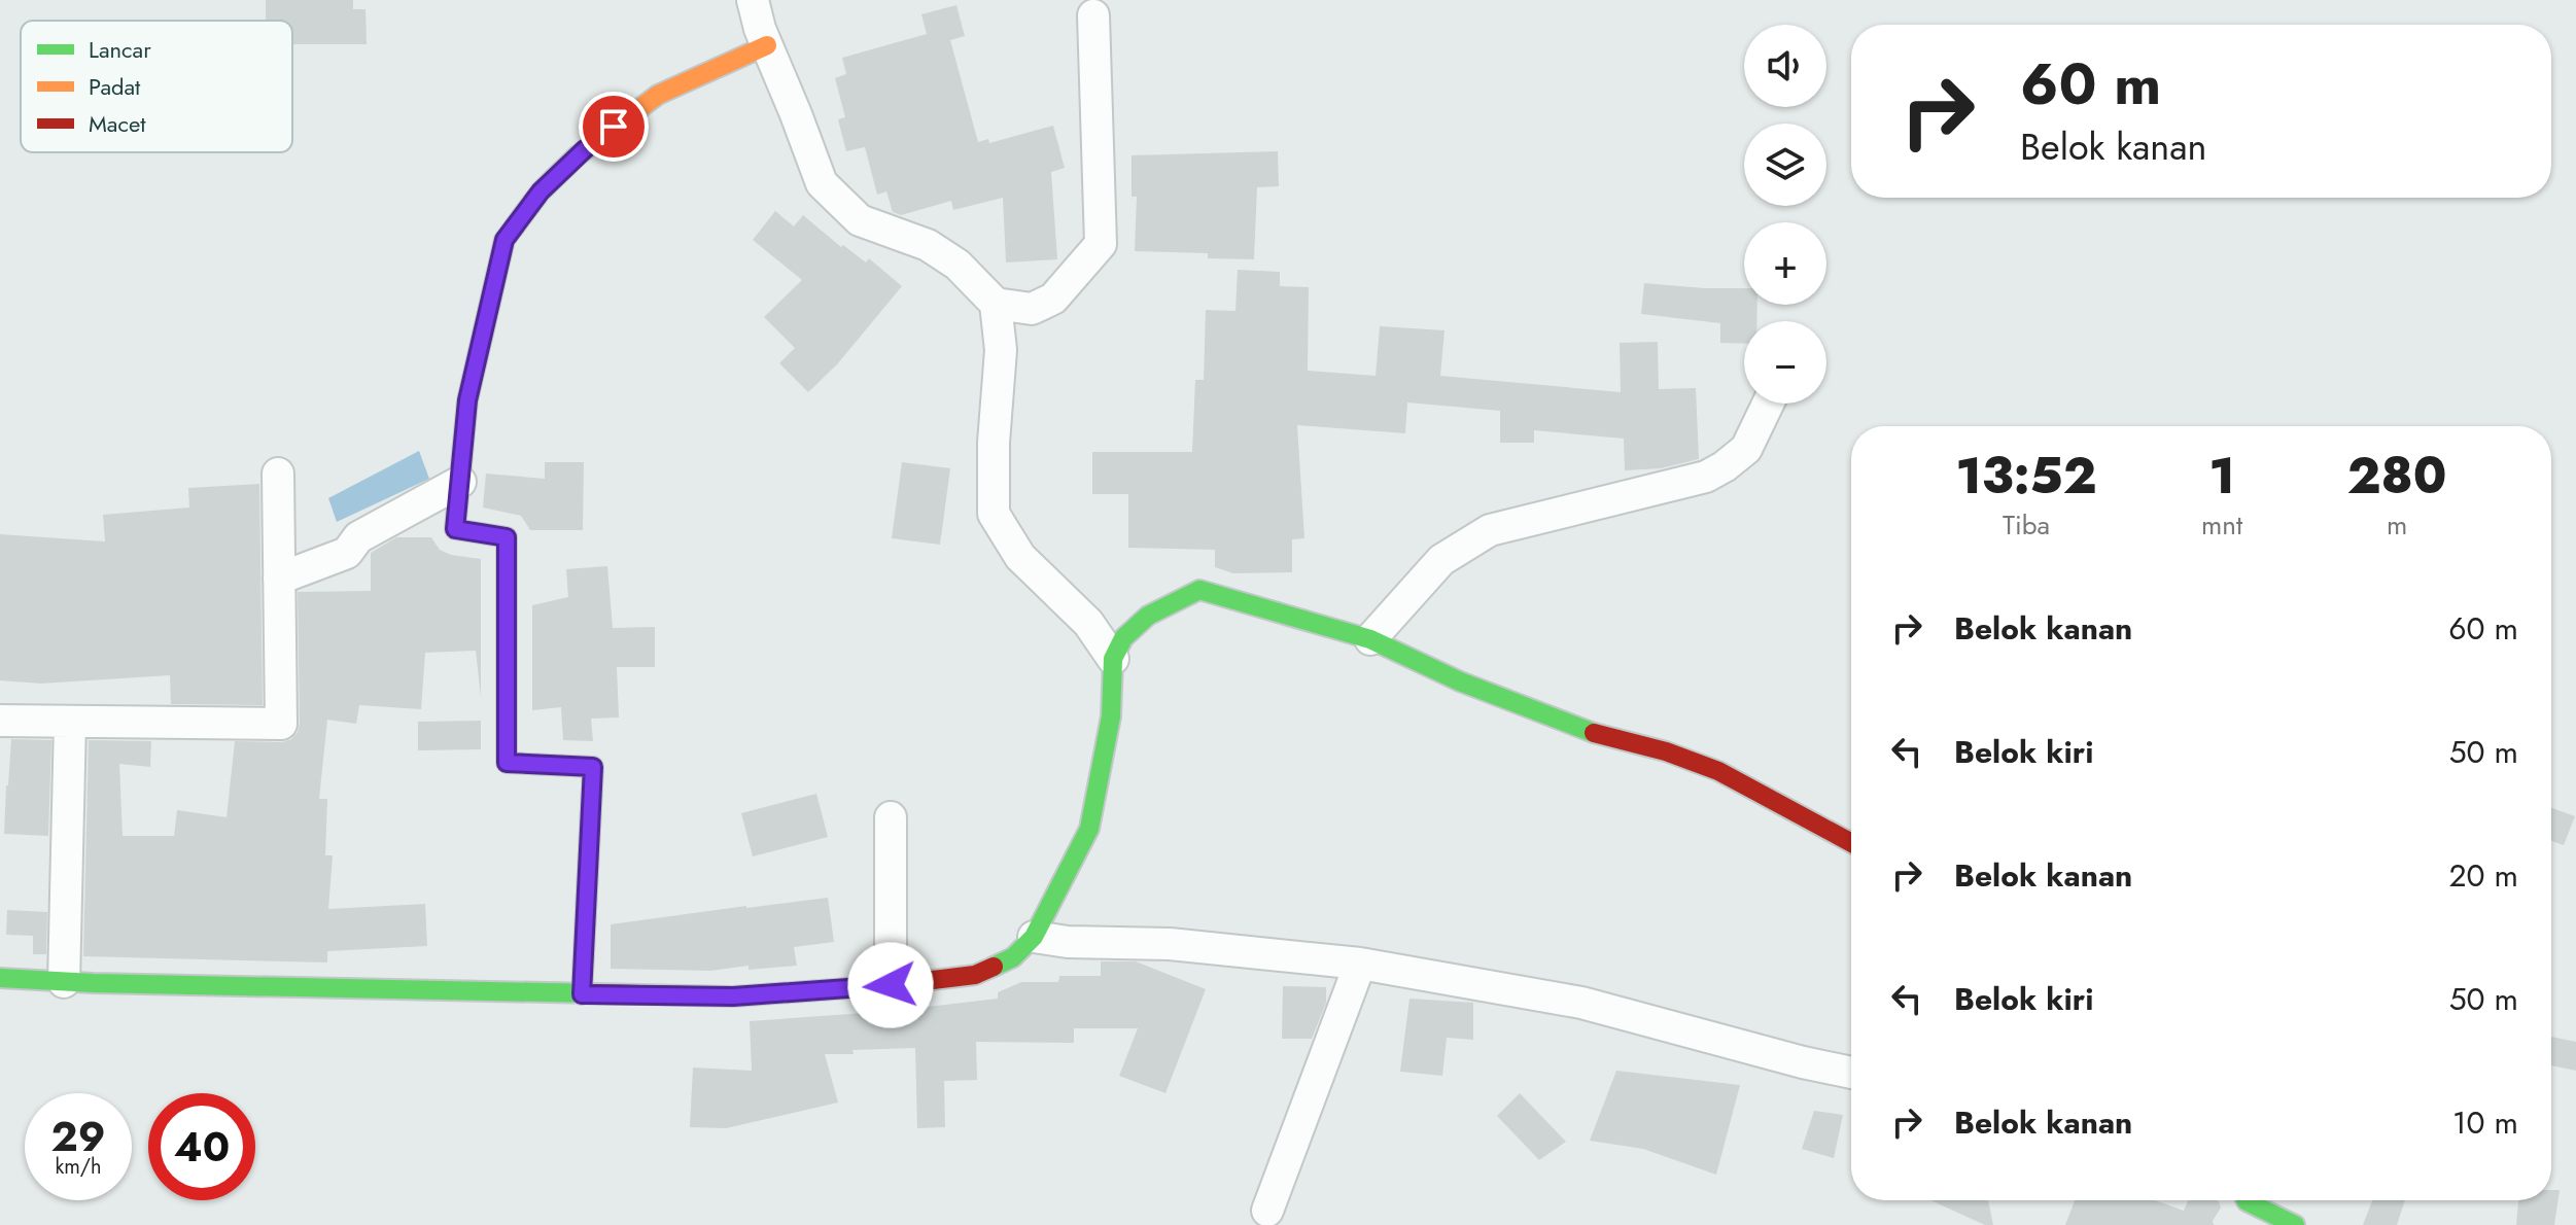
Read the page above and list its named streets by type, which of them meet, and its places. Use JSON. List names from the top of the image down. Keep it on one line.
{"legend":["Lancar","Padat","Macet"],"page":{"map_buttons":["+","−"],"turn":["60 m","Belok kanan"],"eta":["13:52","Tiba","1","mnt","280","m"],"list":[{"name":"Belok kanan","value":"60 m"},{"name":"Belok kiri","value":"50 m"},{"name":"Belok kanan","value":"20 m"},{"name":"Belok kiri","value":"50 m"},{"name":"Belok kanan","value":"10 m"}],"speed":"29 km/h","limit":"40"}}
